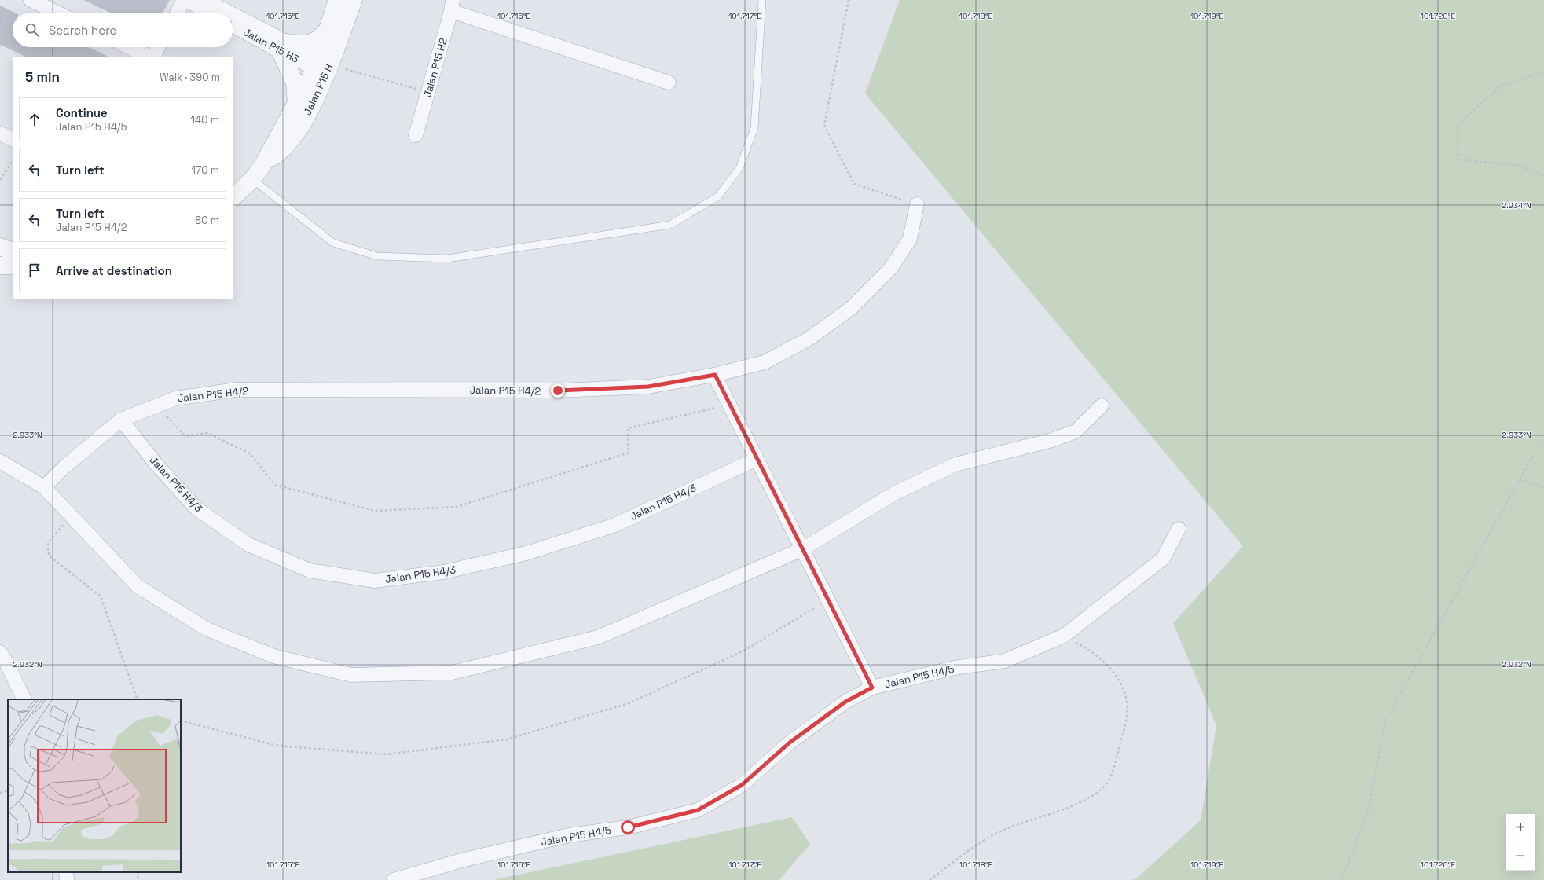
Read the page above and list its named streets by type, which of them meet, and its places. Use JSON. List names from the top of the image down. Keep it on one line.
{"streets":{"street":["Jalan P15 H3","Jalan P15 H2","Jalan P15 H","Jalan P15 H4/2","Jalan P15 H4/3","Jalan P15 H4/5"]},"crossings":[["Jalan P15 H3","Jalan P15 H"],["Jalan P15 H4/2","Jalan P15 H4/3"]],"page":{"search":"Search here","heading":["5 min","Walk · 390 m"],"list":[["Continue","Jalan P15 H4/5","140 m"],["Turn left","170 m"],["Turn left","Jalan P15 H4/2","80 m"],"Arrive at destination"],"map_buttons":["+","−"]},"coordinates":["101.715°E","101.716°E","101.717°E","101.718°E","101.719°E","101.720°E","2.934°N","2.933°N","2.932°N"]}
